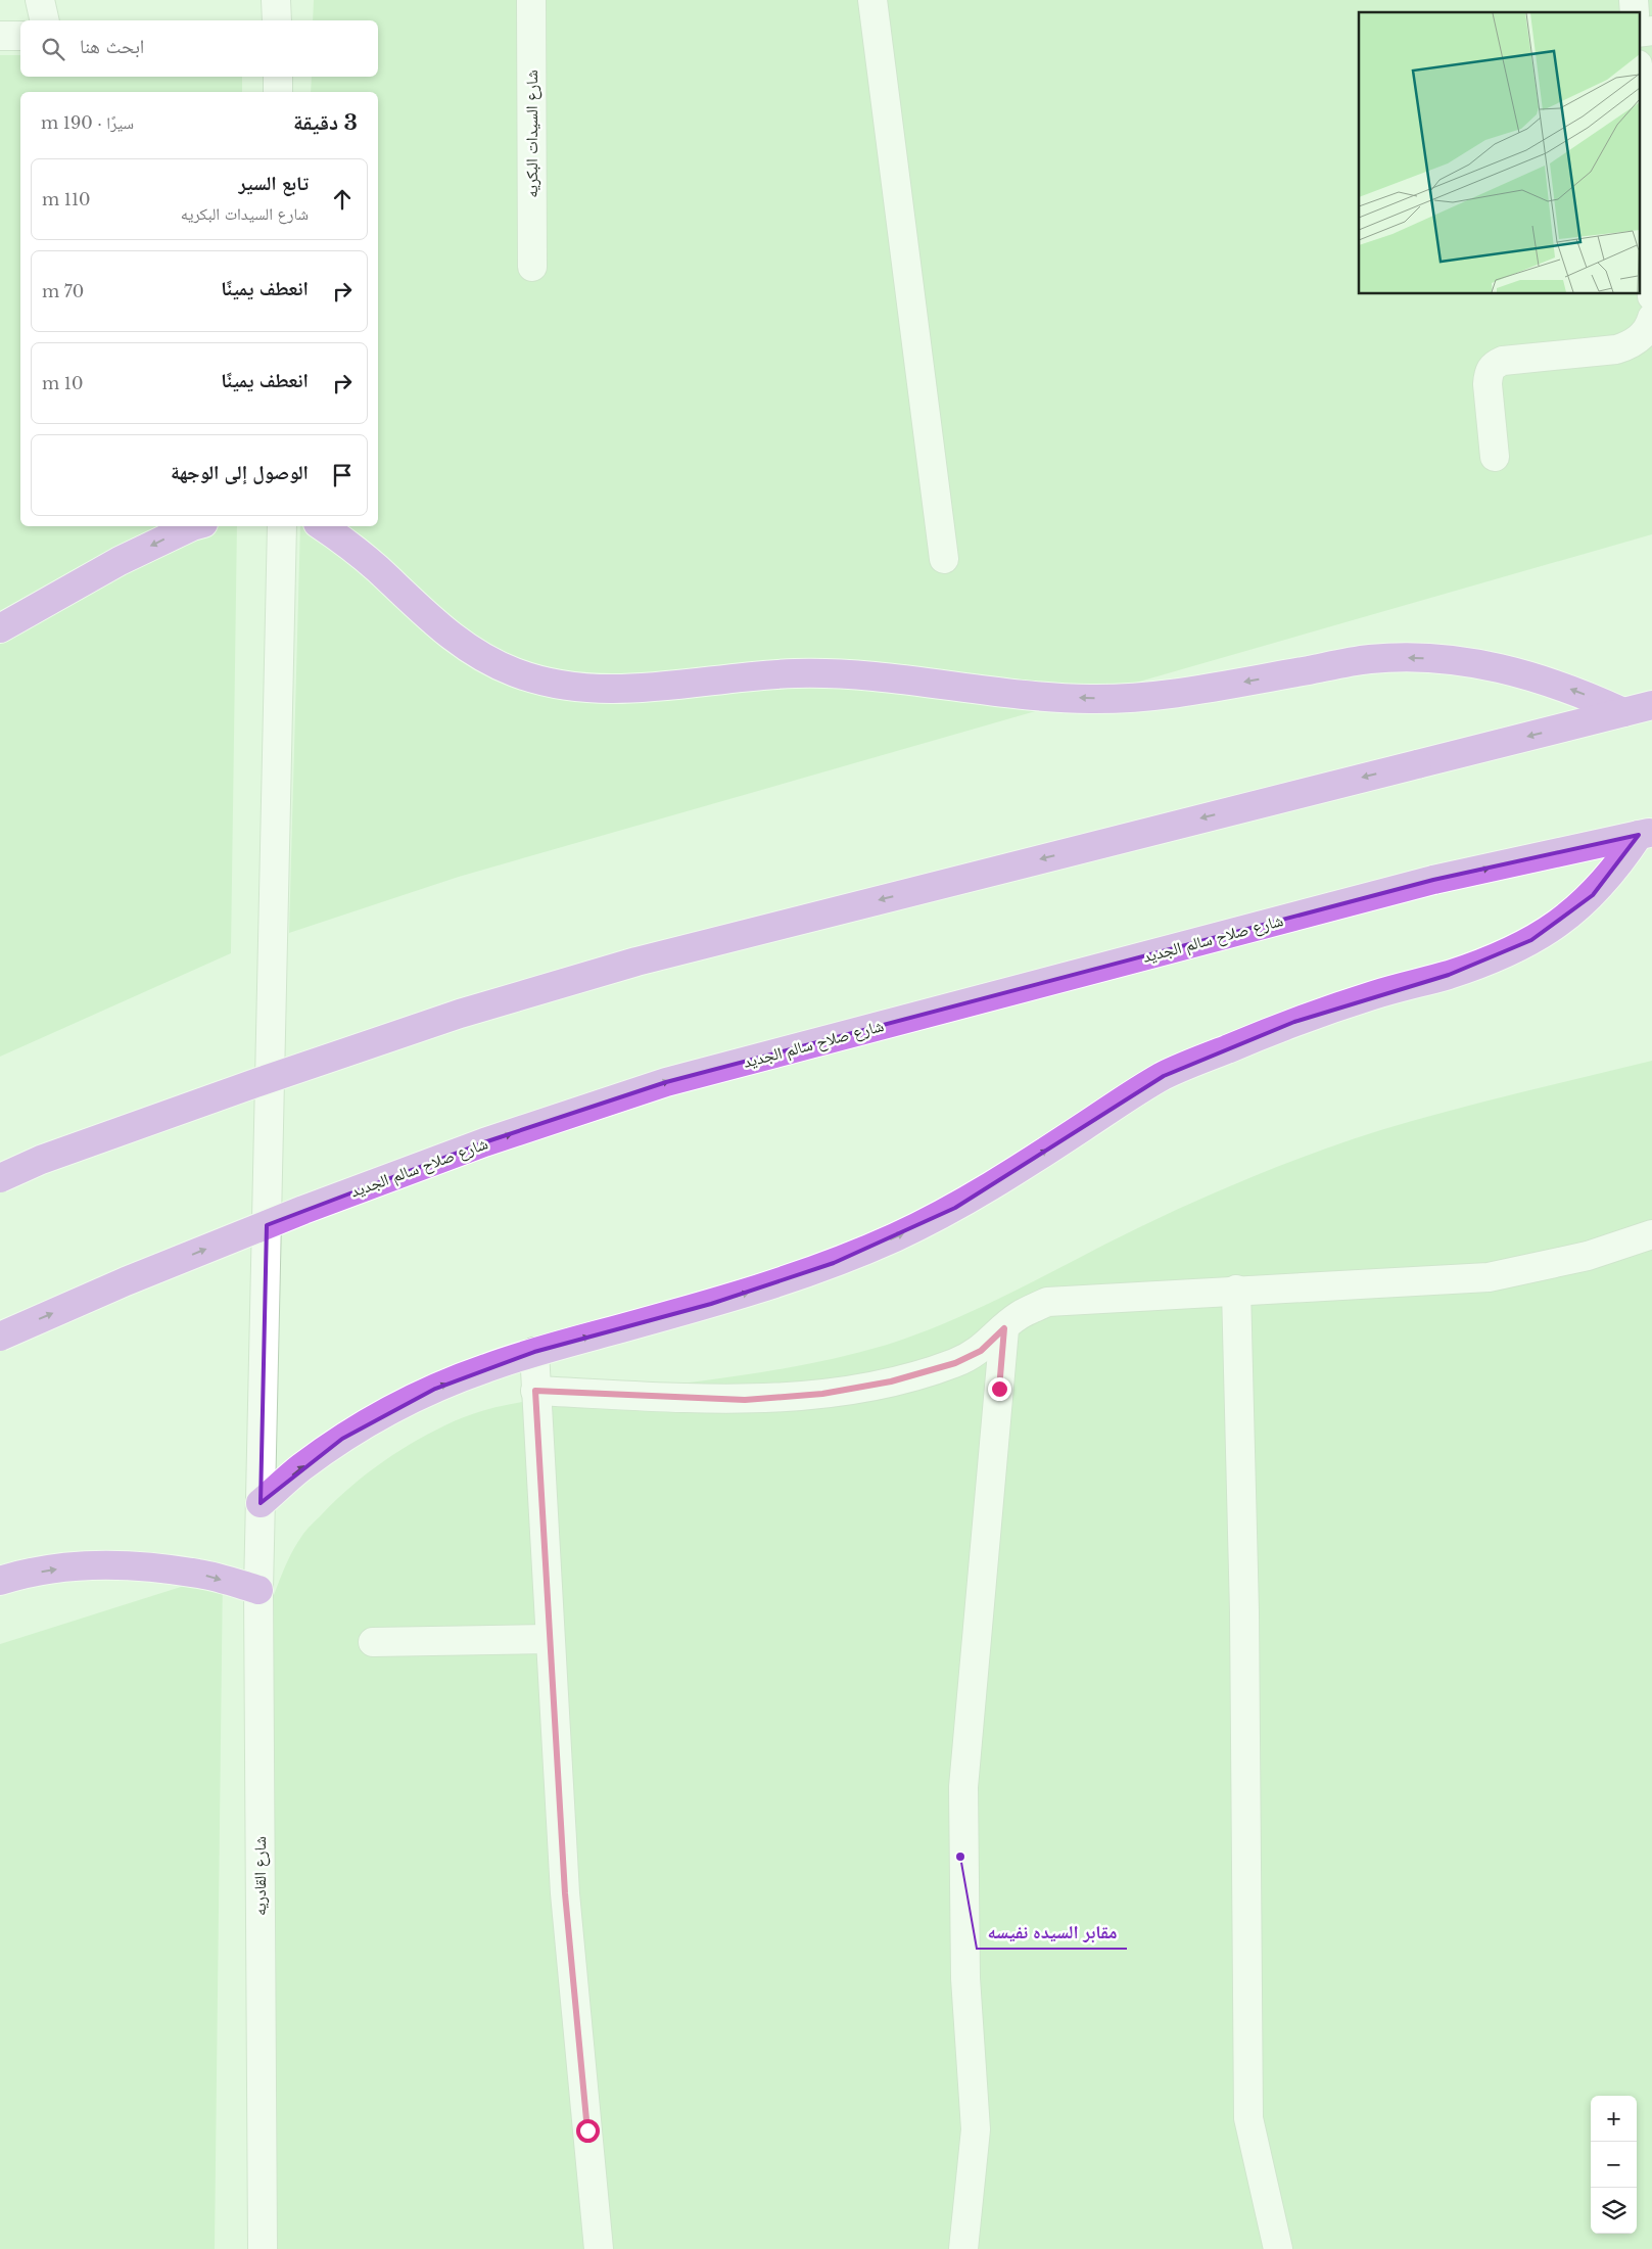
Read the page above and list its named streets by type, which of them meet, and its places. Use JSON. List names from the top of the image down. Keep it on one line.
{"streets":{"highway":["شارع صلاح سالم الجديد"],"street":["شارع السيدات البكريه","شارع القادريه"]},"places":["مقابر السيده نفيسه"],"page":{"search":"ابحث هنا","heading":["3 دقيقة","سيرًا · 190 m"],"list":[["تابع السير","شارع السيدات البكريه","110 m"],["انعطف يمينًا","70 m"],["انعطف يمينًا","10 m"],"الوصول إلى الوجهة"],"map_buttons":["+","−"]}}
